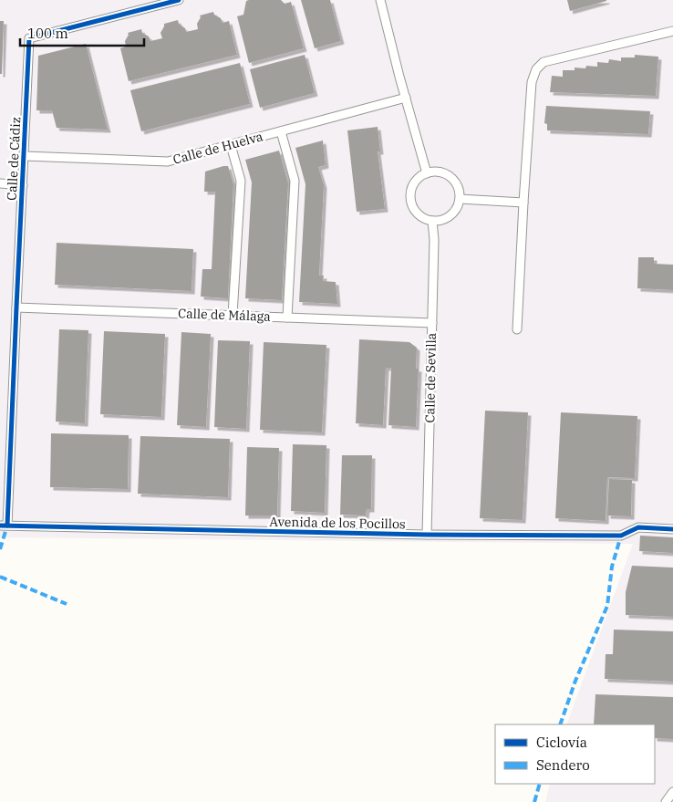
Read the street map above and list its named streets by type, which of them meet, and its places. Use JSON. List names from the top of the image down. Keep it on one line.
{"streets":{"street":["Calle de Huelva","Calle de Cádiz","Calle de Málaga","Calle de Sevilla","Avenida de los Pocillos"]},"crossings":[["Calle de Huelva","Calle de Cádiz"],["Calle de Cádiz","Calle de Málaga"],["Calle de Cádiz","Avenida de los Pocillos"],["Calle de Málaga","Calle de Sevilla"],["Calle de Sevilla","Avenida de los Pocillos"]],"legend":["Ciclovía","Sendero"],"scale_bar":"100 m"}
